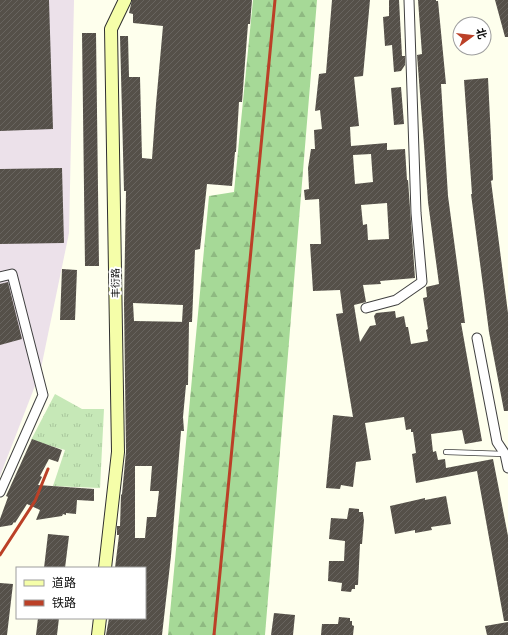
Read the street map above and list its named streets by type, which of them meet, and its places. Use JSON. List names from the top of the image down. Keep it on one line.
{"streets":{"street":["丰衍路"]},"legend":["道路","铁路"],"north":"right"}
